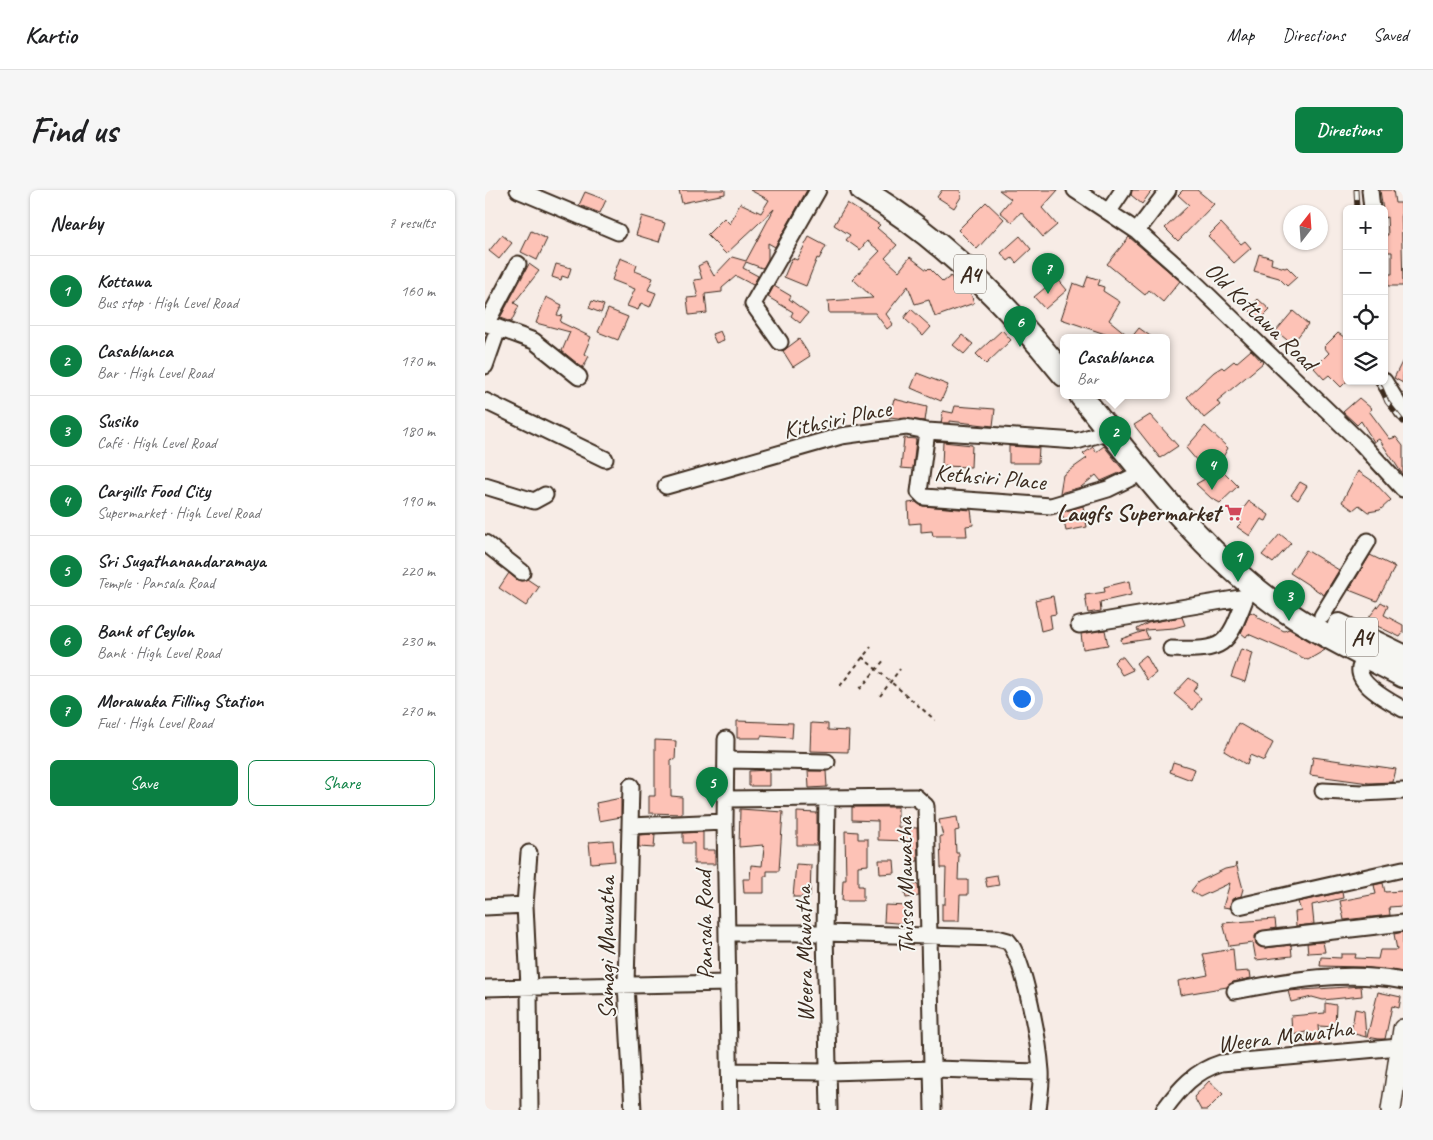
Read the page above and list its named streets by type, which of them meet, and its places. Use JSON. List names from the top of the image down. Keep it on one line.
{"streets":{"highway":["A4"],"street":["Old Kottawa Road","Kithsiri Place","Kethsiri Place","Thissa Mawatha","Pansala Road","Samagi Mawatha","Weera Mawatha"]},"crossings":[["A4","Kithsiri Place"],["A4","Kethsiri Place"],["Kithsiri Place","Kethsiri Place"],["Thissa Mawatha","Pansala Road"],["Thissa Mawatha","Weera Mawatha"]],"places":{"supermarket":["Laugfs Supermarket"]},"north":"top","page":{"header":"Kartio","nav":["Map","Directions","Saved"],"buttons":["Directions",["Save","Share"]],"title":"Find us","heading":["Nearby","7 results"],"map_buttons":["+","−"],"pins":["7","6","2","4","1","3","5"],"list":[{"mark":"1","name":"Kottawa","note":"Bus stop · High Level Road","value":"160 m"},{"mark":"2","name":"Casablanca","note":"Bar · High Level Road","value":"170 m"},{"mark":"3","name":"Susiko","note":"Café · High Level Road","value":"180 m"},{"mark":"4","name":"Cargills Food City","note":"Supermarket · High Level Road","value":"190 m"},{"mark":"5","name":"Sri Sugathanandaramaya","note":"Temple · Pansala Road","value":"220 m"},{"mark":"6","name":"Bank of Ceylon","note":"Bank · High Level Road","value":"230 m"},{"mark":"7","name":"Morawaka Filling Station","note":"Fuel · High Level Road","value":"270 m"}],"popup":["Casablanca","Bar"]}}
